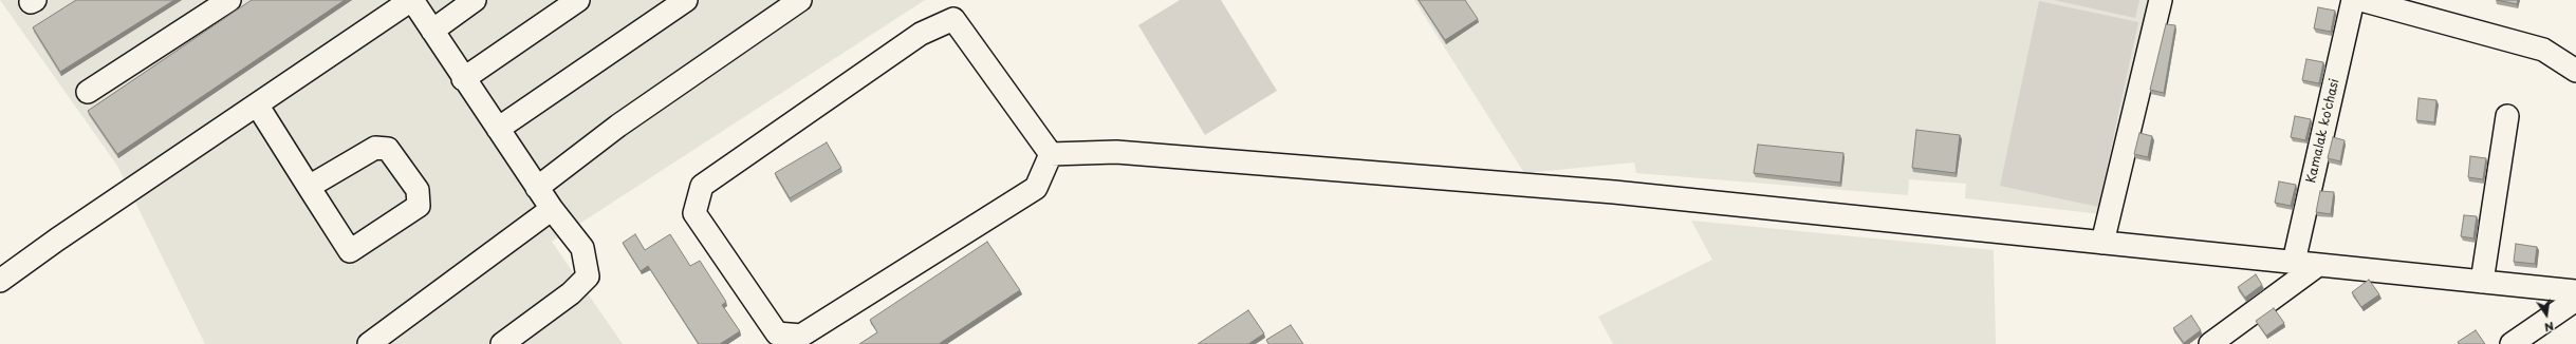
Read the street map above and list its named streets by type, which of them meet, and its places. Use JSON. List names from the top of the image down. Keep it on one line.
{"streets":{"street":["Kamalak ko'chasi"]},"north":"bottom"}
